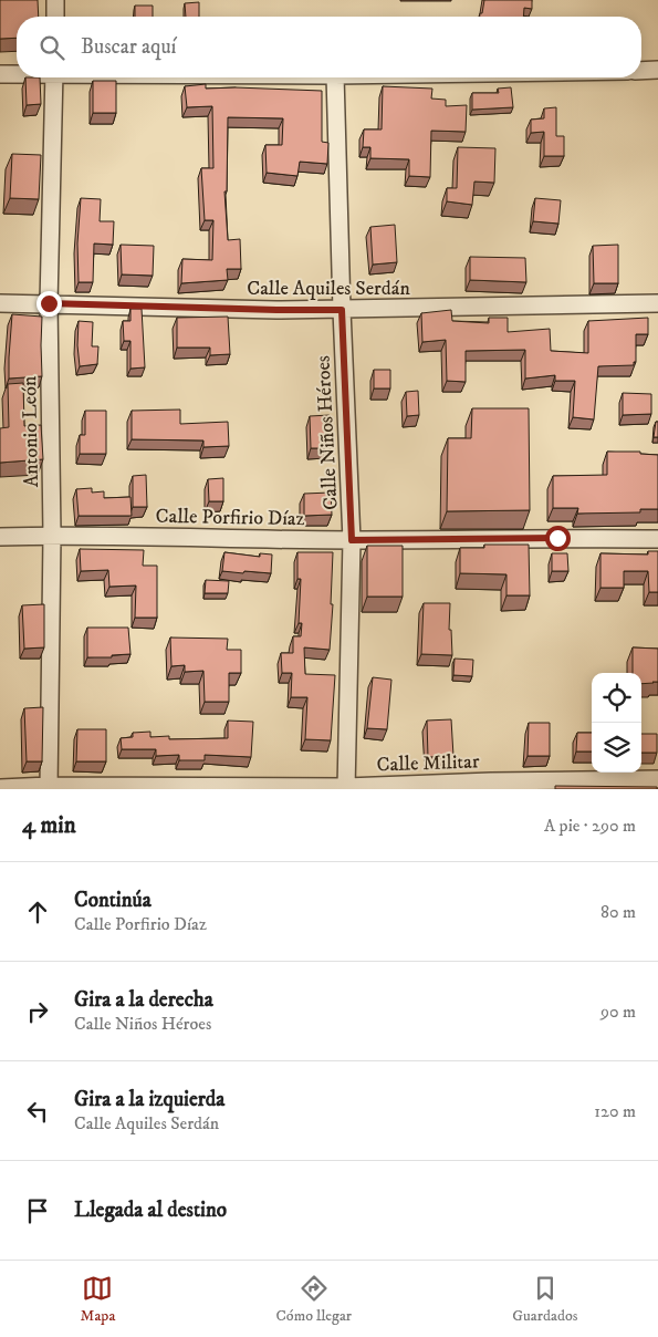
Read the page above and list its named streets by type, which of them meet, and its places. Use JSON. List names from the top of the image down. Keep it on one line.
{"streets":{"street":["Calle Aquiles Serdán","Antonio León","Calle Niños Héroes","Calle Porfirio Díaz","Calle Militar"]},"crossings":[["Calle Aquiles Serdán","Antonio León"],["Calle Aquiles Serdán","Calle Niños Héroes"],["Antonio León","Calle Porfirio Díaz"],["Antonio León","Calle Militar"],["Calle Niños Héroes","Calle Porfirio Díaz"],["Calle Niños Héroes","Calle Militar"]],"page":{"search":"Buscar aquí","heading":["4 min","A pie · 290 m"],"list":[["Continúa","Calle Porfirio Díaz","80 m"],["Gira a la derecha","Calle Niños Héroes","90 m"],["Gira a la izquierda","Calle Aquiles Serdán","120 m"],"Llegada al destino"],"nav":["Mapa","Cómo llegar","Guardados"]}}
